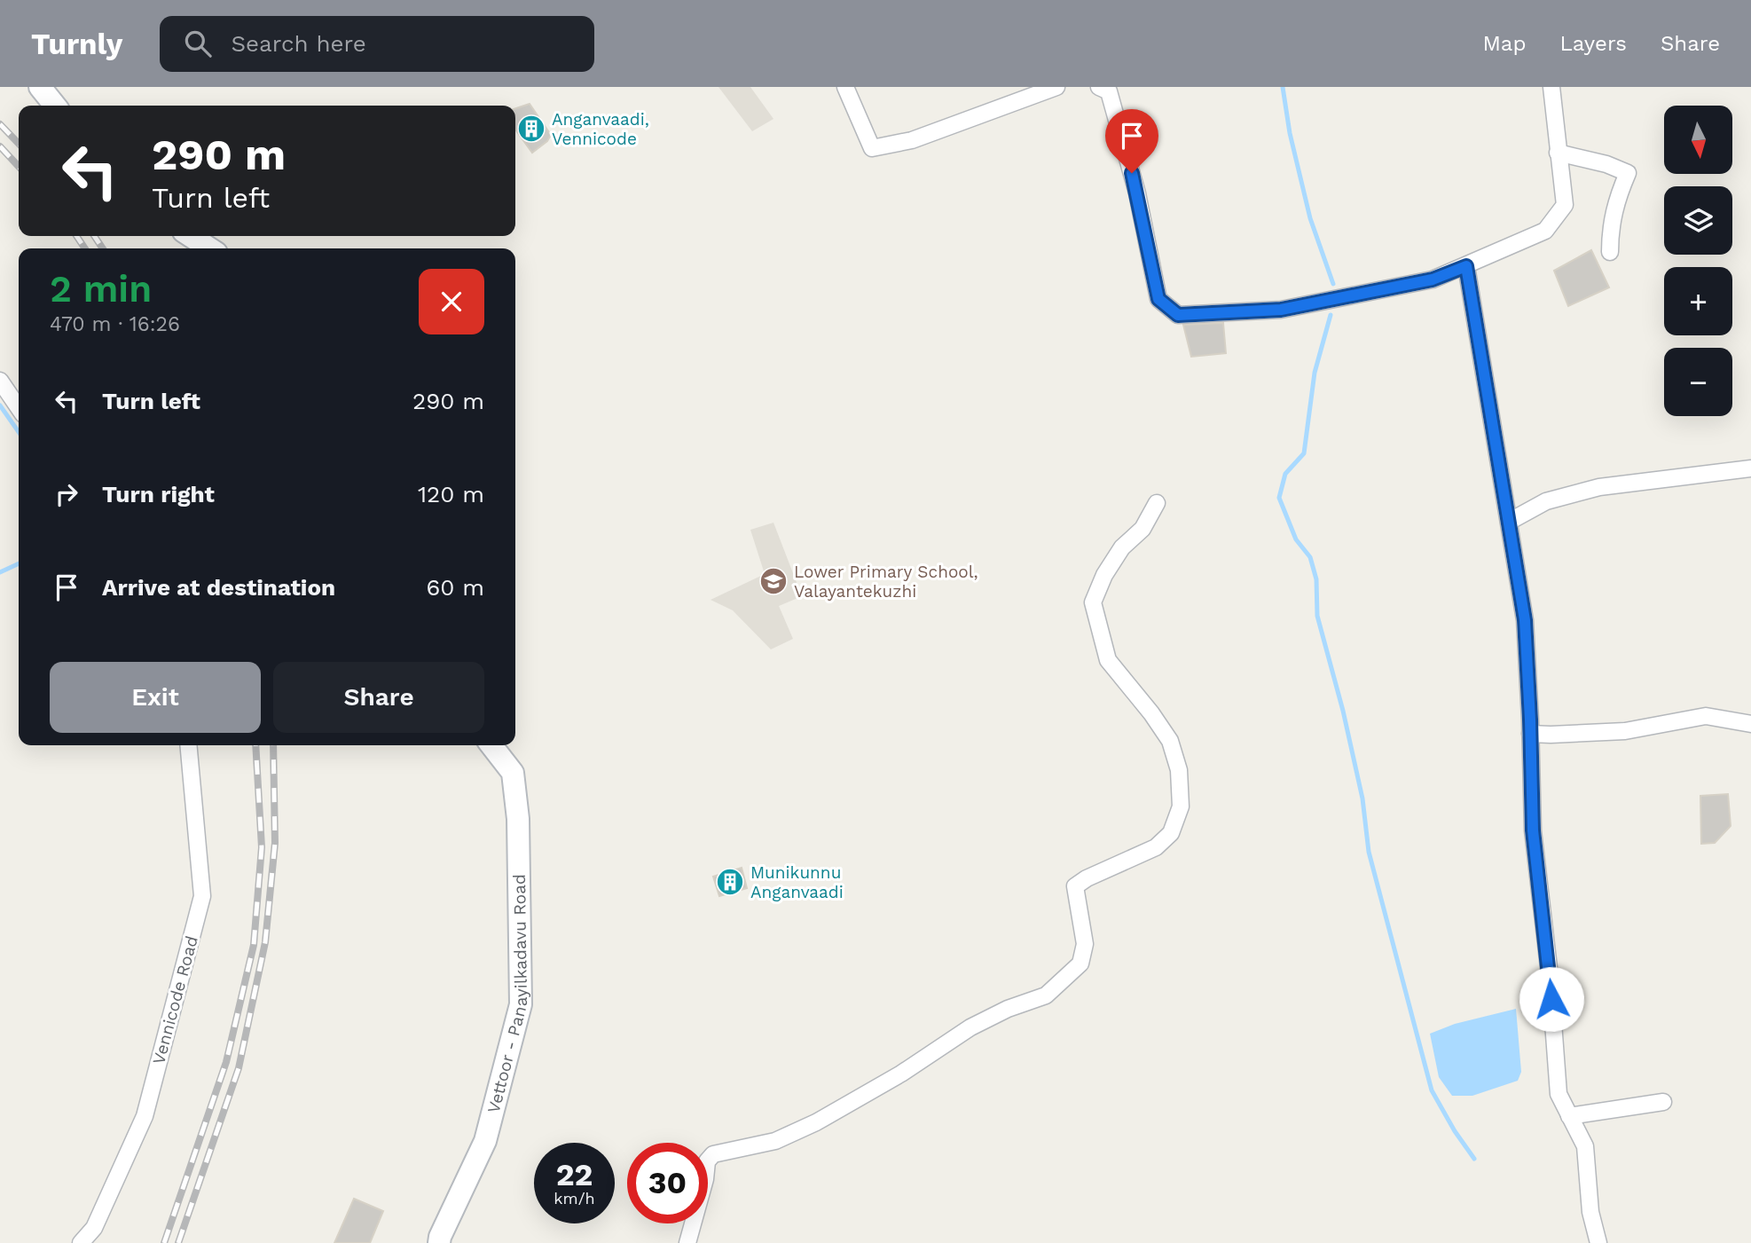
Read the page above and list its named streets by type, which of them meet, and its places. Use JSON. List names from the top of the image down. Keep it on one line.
{"streets":{"main road":["Vettoor - Panayilkadavu Road"],"street":["Vennicode Road"]},"places":{"building":["Anganvaadi, Vennicode","Munikunnu Anganvaadi"],"school or university":["Lower Primary School, Valayantekuzhi"]},"north":"bottom","page":{"header":"Turnly","search":"Search here","nav":["Map","Layers","Share"],"map_buttons":["+","−"],"turn":["290 m","Turn left"],"heading":["2 min","470 m · 16:26"],"list":[{"name":"Turn left","value":"290 m"},{"name":"Turn right","value":"120 m"},{"name":"Arrive at destination","value":"60 m"}],"buttons":["Exit","Share"],"speed":"22 km/h","limit":"30"}}
